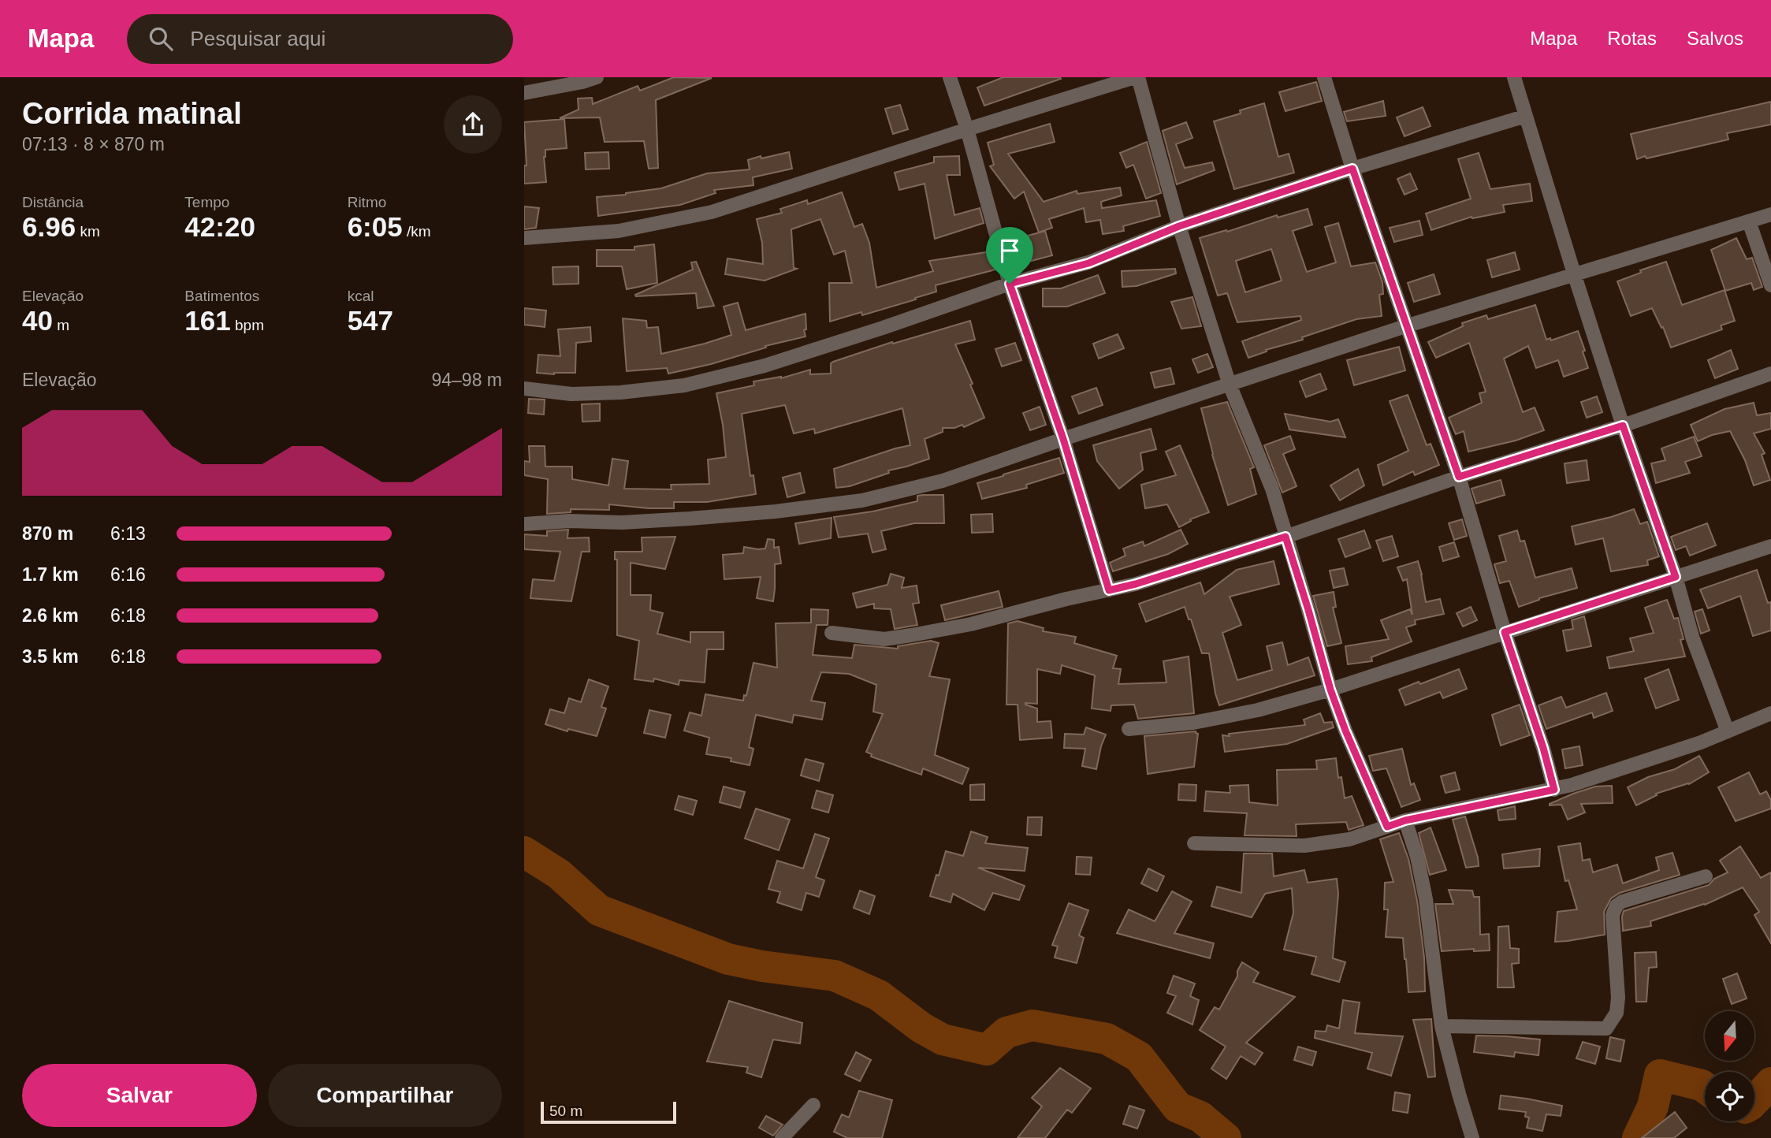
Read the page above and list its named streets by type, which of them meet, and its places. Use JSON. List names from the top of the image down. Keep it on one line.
{"scale_bar":"50 m","north":"bottom","page":{"header":"Mapa","search":"Pesquisar aqui","nav":["Mapa","Rotas","Salvos"],"heading":["Corrida matinal","07:13 · 8 × 870 m"],"stats":[["Distância","6.96 km"],["Tempo","42:20"],["Ritmo","6:05 /km"],["Elevação","40 m"],["Batimentos","161 bpm"],["kcal","547"]],"chart":["Elevação","94–98 m"],"list":[{"name":"870 m","note":"6:13"},{"name":"1.7 km","note":"6:16"},{"name":"2.6 km","note":"6:18"},{"name":"3.5 km","note":"6:18"}],"buttons":["Salvar","Compartilhar"],"scale":"50 m"}}
